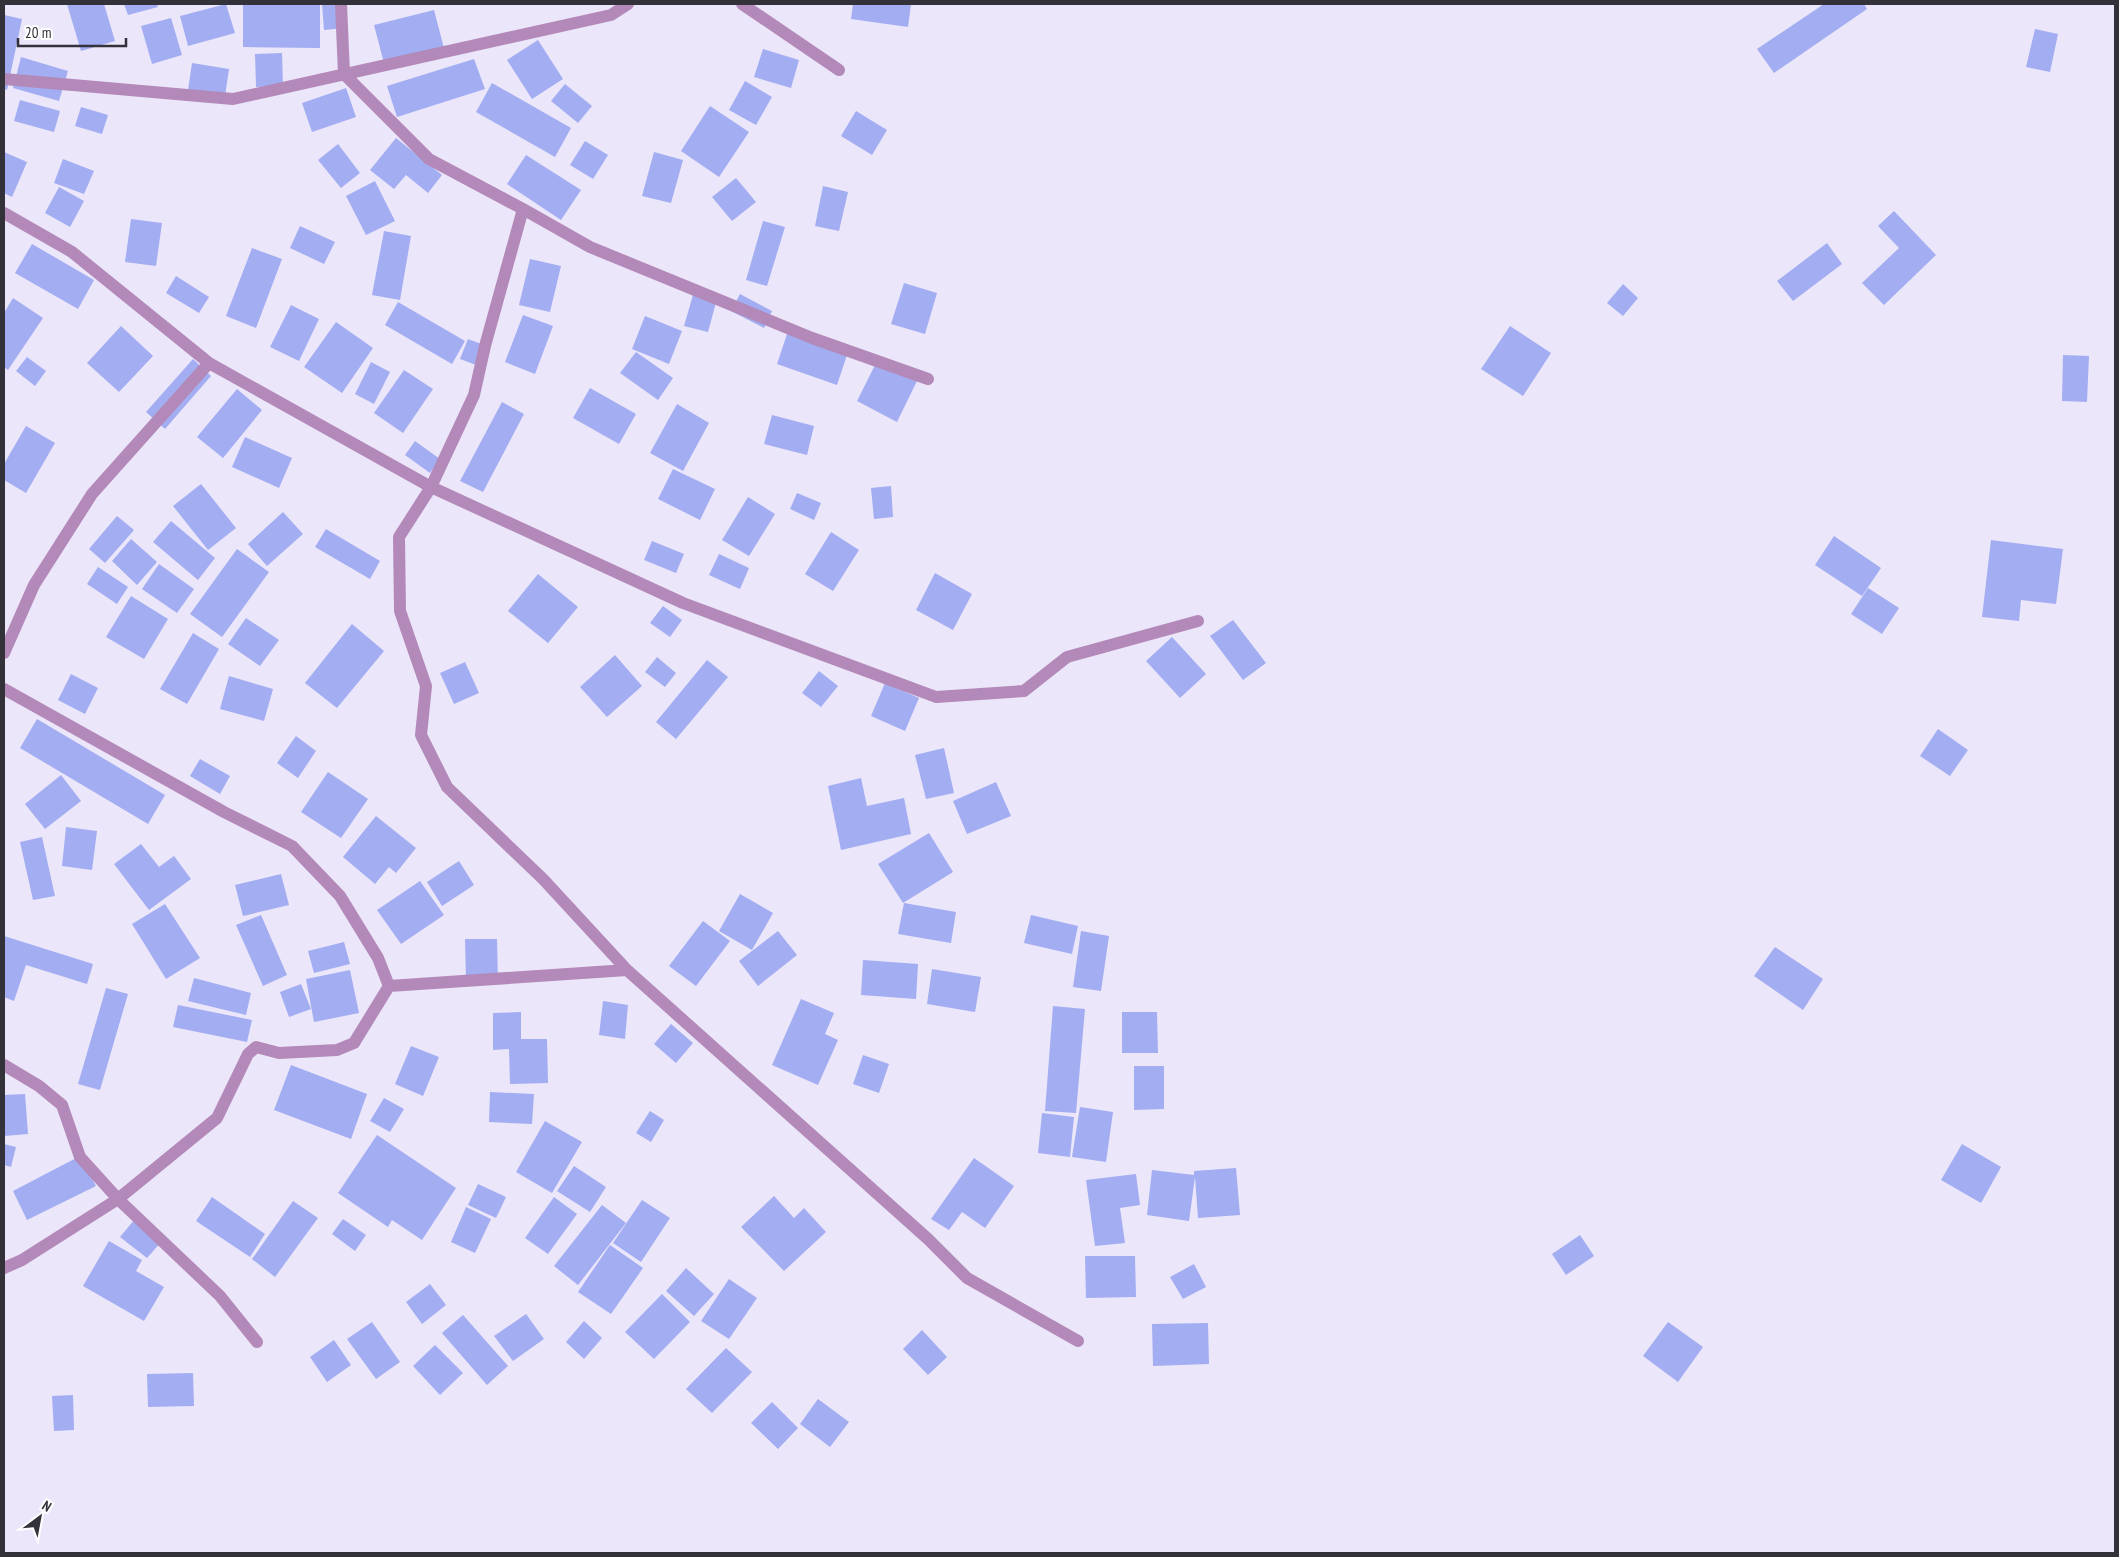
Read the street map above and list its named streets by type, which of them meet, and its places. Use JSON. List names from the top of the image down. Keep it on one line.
{"scale_bar":"20 m","north":"top right"}
